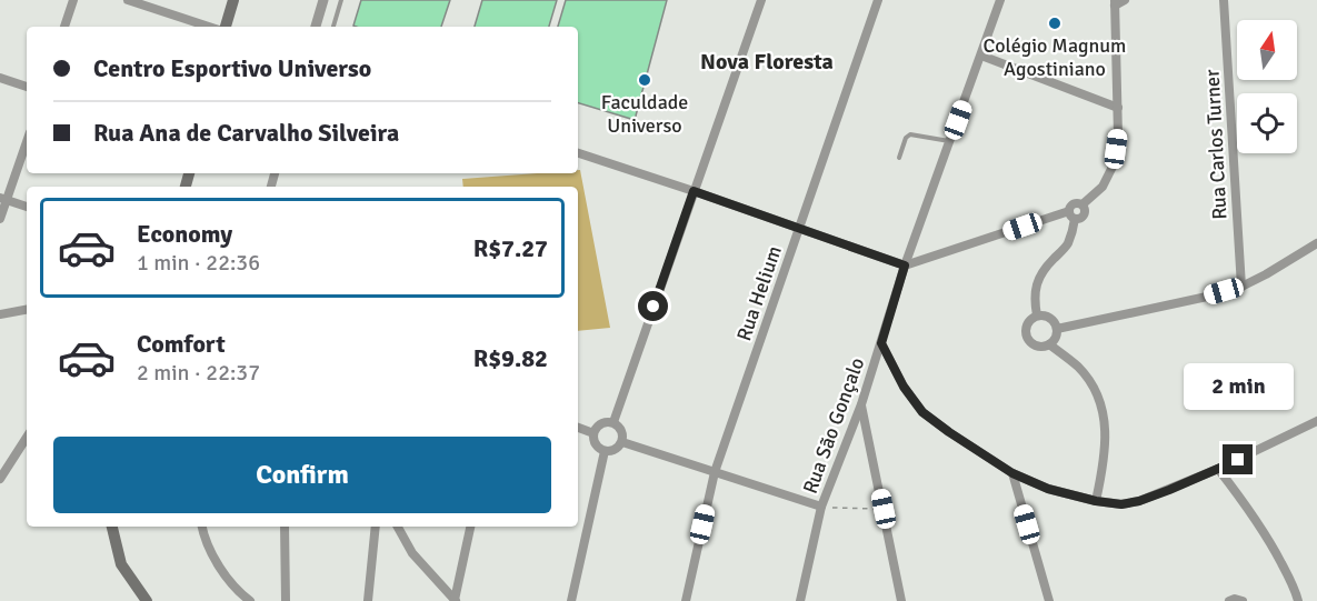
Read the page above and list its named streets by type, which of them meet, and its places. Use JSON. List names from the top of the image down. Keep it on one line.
{"streets":{"street":["Rua Carlos Turner","Rua Helium","Rua São Gonçalo"]},"districts":["Nova Floresta"],"places":["Colégio Magnum Agostiniano","Faculdade Universo"],"north":"top","page":{"banner":["Centro Esportivo Universo","Rua Ana de Carvalho Silveira"],"list":[{"name":"Economy","note":"1 min · 22:36","value":"R$7.27"},{"name":"Comfort","note":"2 min · 22:37","value":"R$9.82"}],"bubble":"2 min","buttons":"Confirm"}}
